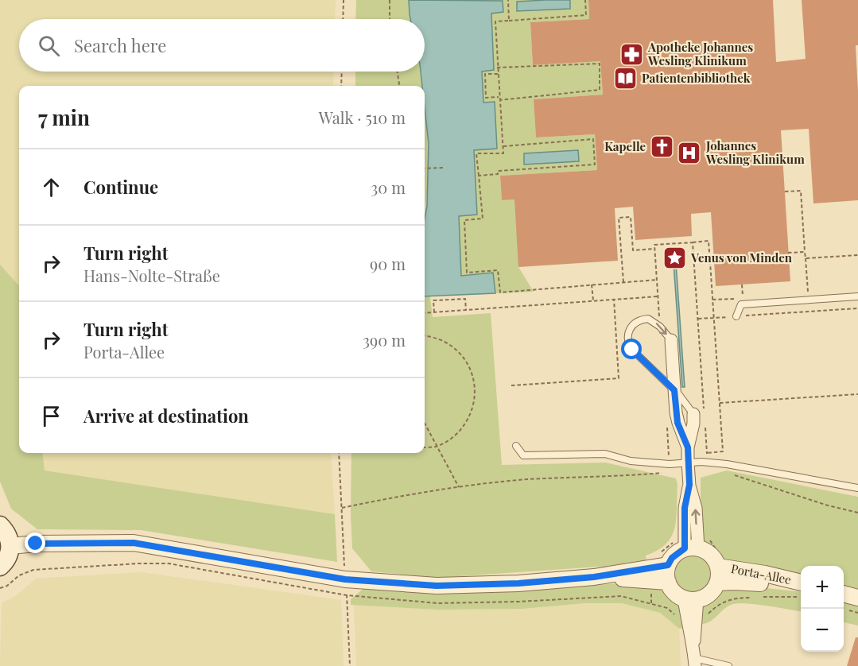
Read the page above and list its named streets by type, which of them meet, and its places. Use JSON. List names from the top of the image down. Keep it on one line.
{"streets":{"street":["Porta-Allee"]},"places":{"pharmacy":["Apotheke Johannes Wesling Klinikum"],"library":["Patientenbibliothek"],"church":["Kapelle"],"hospital":["Johannes Wesling Klinikum"],"place":["Venus von Minden"]},"page":{"search":"Search here","heading":["7 min","Walk · 510 m"],"list":[["Continue","30 m"],["Turn right","Hans-Nolte-Straße","90 m"],["Turn right","Porta-Allee","390 m"],"Arrive at destination"],"map_buttons":["+","−"]}}
